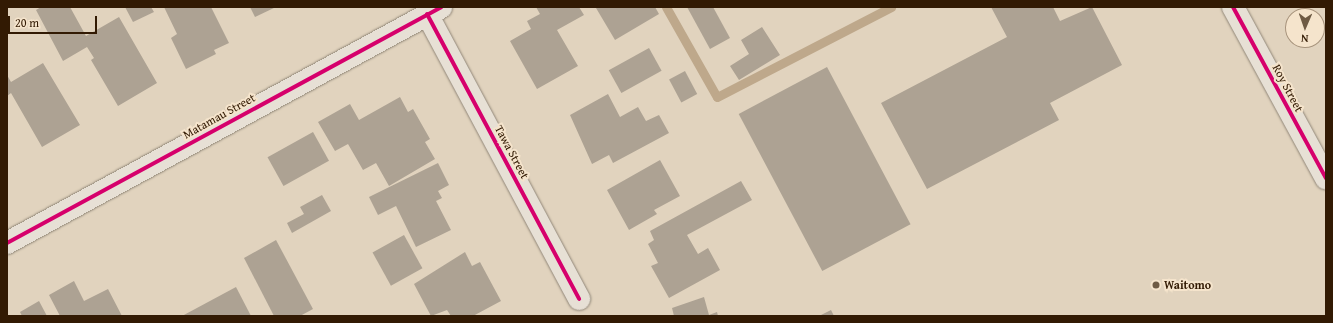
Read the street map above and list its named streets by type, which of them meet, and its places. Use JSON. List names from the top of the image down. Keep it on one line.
{"streets":{"street":["Roy Street","Matamau Street","Tawa Street"]},"crossings":[["Matamau Street","Tawa Street"]],"places":["Waitomo"],"scale_bar":"20 m","north":"bottom"}
